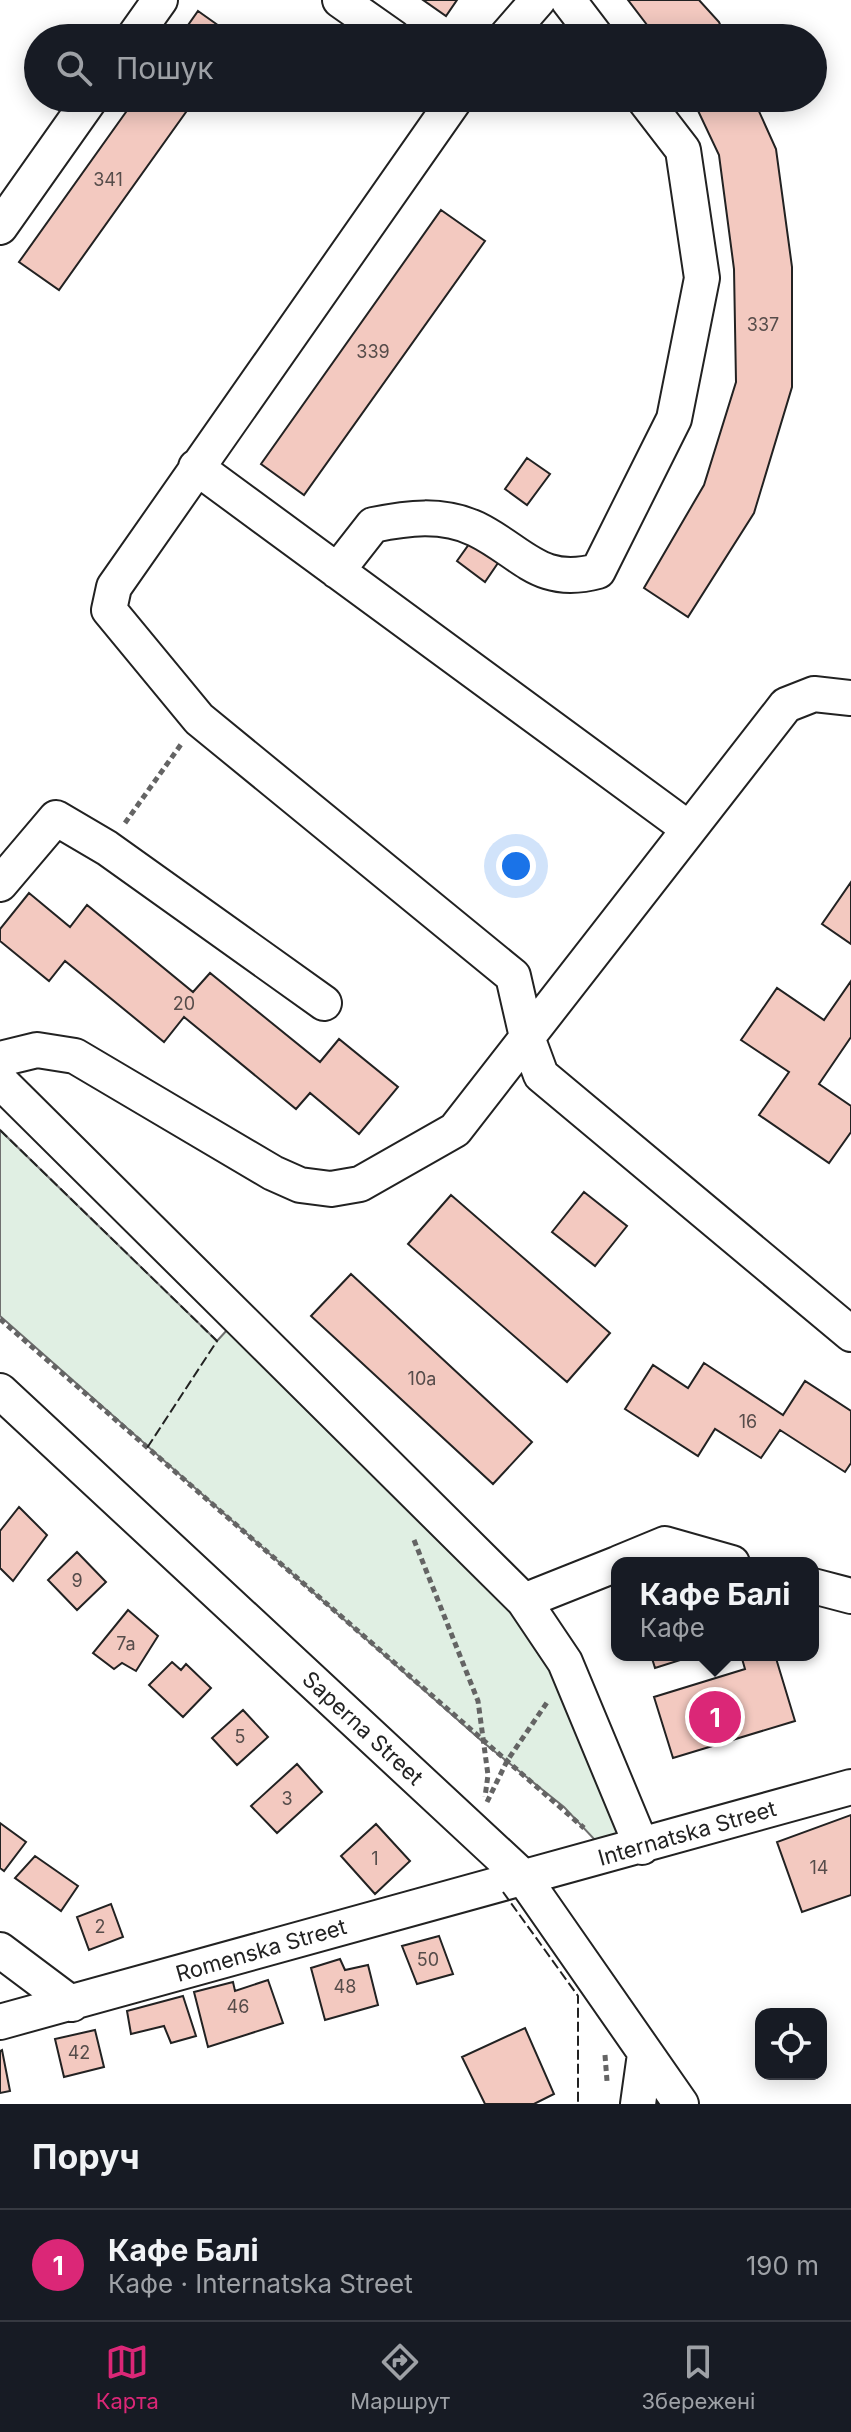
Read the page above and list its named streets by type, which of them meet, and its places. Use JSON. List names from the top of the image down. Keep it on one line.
{"streets":{"street":["Saperna Street","Internatska Street","Romenska Street"]},"crossings":[["Saperna Street","Internatska Street"],["Saperna Street","Romenska Street"],["Internatska Street","Romenska Street"]],"house_numbers":["341","337","339","20","10а","16","9","7а","5","3","1","14","2","50","48","46","42"],"page":{"search":"Пошук","popup":["Кафе Балі","Кафе"],"pins":"1","heading":"Поруч","list":[{"mark":"1","name":"Кафе Балі","note":"Кафе · Internatska Street","value":"190 m"}],"nav":["Карта","Маршрут","Збережені"]}}
